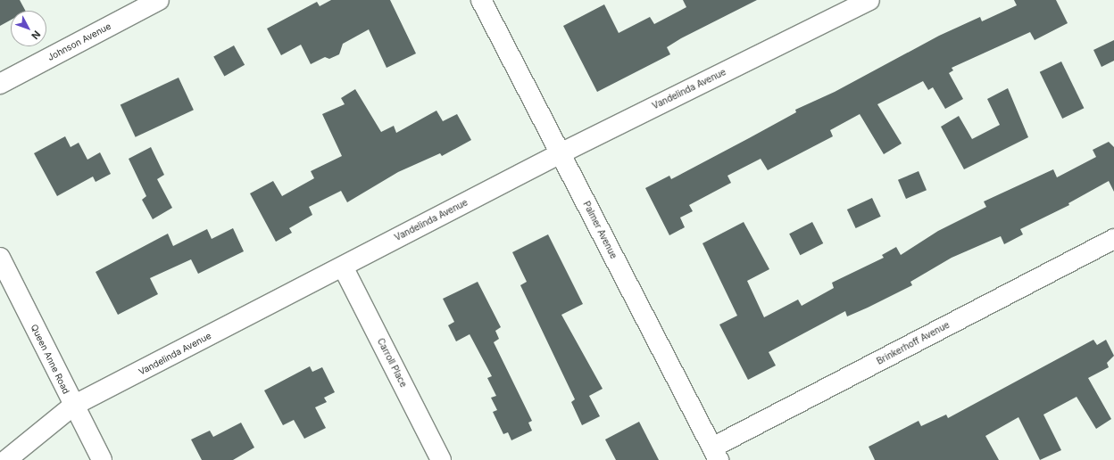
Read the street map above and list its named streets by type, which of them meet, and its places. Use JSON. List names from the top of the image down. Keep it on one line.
{"streets":{"street":["Johnson Avenue","Vandelinda Avenue","Palmer Avenue","Brinkerhoff Avenue","Queen Anne Road","Carroll Place"]},"crossings":[["Vandelinda Avenue","Palmer Avenue"],["Vandelinda Avenue","Queen Anne Road"],["Vandelinda Avenue","Carroll Place"],["Palmer Avenue","Brinkerhoff Avenue"]],"north":"bottom right"}
